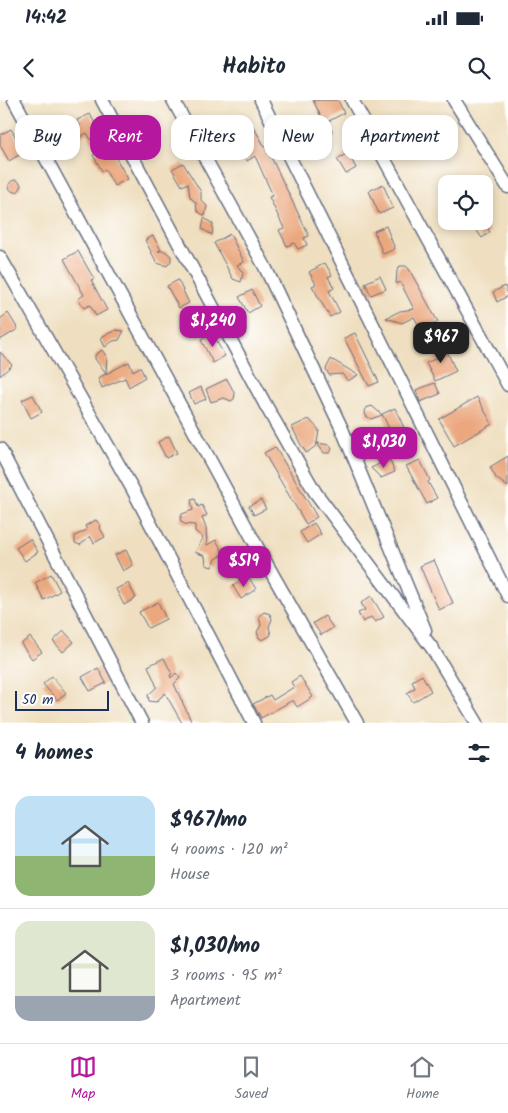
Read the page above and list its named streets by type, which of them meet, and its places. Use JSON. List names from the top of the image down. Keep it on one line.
{"scale_bar":"50 m","page":{"status":"14:42","header":"Habito","chip":["Buy","Rent","Filters","New","Apartment"],"price":["$1,240","$967","$1,030","$519"],"scale":"50 m","heading":"4 homes","list":[{"name":"$967/mo","note":"4 rooms · 120 m² · House"},{"name":"$1,030/mo","note":"3 rooms · 95 m² · Apartment"}],"tabs":["Map","Saved","Home"]}}
